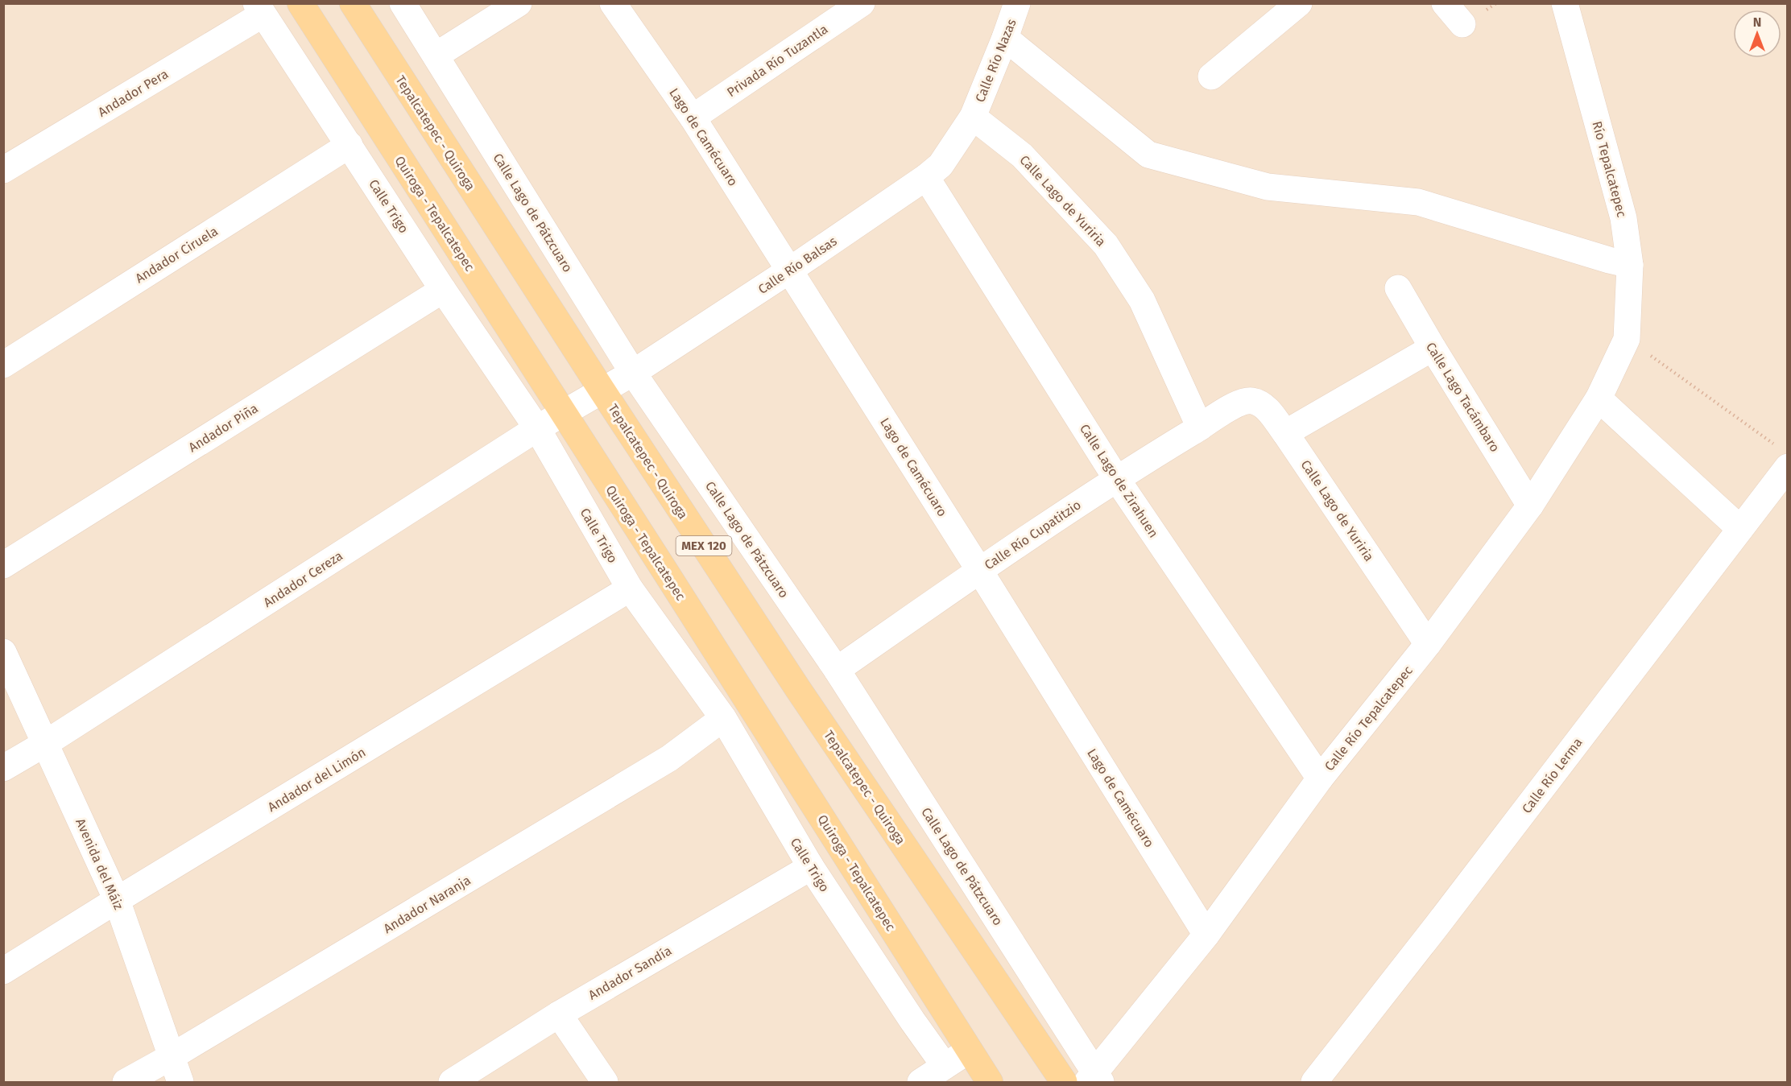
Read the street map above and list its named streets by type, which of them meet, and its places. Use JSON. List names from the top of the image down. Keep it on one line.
{"streets":{"main road":["Tepalcatepec - Quiroga","Quiroga - Tepalcatepec","MEX 120"],"street":["Privada Río Tuzantla","Calle Río Nazas","Andador Pera","Lago de Camécuaro","Río Tepalcatepec","Calle Lago de Yuriria","Calle Trigo","Calle Lago de Pátzcuaro","Andador Ciruela","Calle Río Balsas","Calle Lago Tacámbaro","Andador Piña","Calle Lago de Zirahuen","Calle Río Cupatitzio","Andador Cereza","Calle Río Tepalcatepec","Calle Río Lerma","Andador del Limón","Avenida del Máiz","Andador Naranja","Andador Sandía"]},"crossings":[["Privada Río Tuzantla","Lago de Camécuaro"],["Calle Río Nazas","Calle Lago de Yuriria"],["Calle Río Nazas","Calle Río Balsas"],["Andador Pera","Calle Trigo"],["Tepalcatepec - Quiroga","Calle Río Balsas"],["Tepalcatepec - Quiroga","Andador Cereza"],["Lago de Camécuaro","Calle Río Balsas"],["Lago de Camécuaro","Calle Río Cupatitzio"],["Lago de Camécuaro","Calle Río Tepalcatepec"],["Río Tepalcatepec","Calle Río Tepalcatepec"],["Calle Lago de Yuriria","Calle Río Balsas"],["Calle Lago de Yuriria","Calle Río Cupatitzio"],["Calle Lago de Yuriria","Calle Río Tepalcatepec"],["Calle Trigo","Andador Ciruela"],["Calle Trigo","Andador Piña"],["Calle Trigo","Andador Cereza"],["Calle Trigo","Andador del Limón"],["Calle Trigo","Andador Naranja"],["Calle Trigo","Andador Sandía"],["Calle Lago de Pátzcuaro","Calle Río Balsas"],["Calle Lago de Pátzcuaro","Calle Río Cupatitzio"],["Calle Lago de Pátzcuaro","Calle Río Tepalcatepec"],["Quiroga - Tepalcatepec","Andador Cereza"],["Calle Río Balsas","Calle Lago de Zirahuen"],["Calle Río Balsas","Andador Cereza"],["Calle Lago Tacámbaro","Calle Río Tepalcatepec"],["Calle Lago de Zirahuen","Calle Río Cupatitzio"],["Calle Lago de Zirahuen","Calle Río Tepalcatepec"],["Andador Cereza","Avenida del Máiz"],["Andador del Limón","Avenida del Máiz"],["Avenida del Máiz","Andador Naranja"]],"north":"top"}
